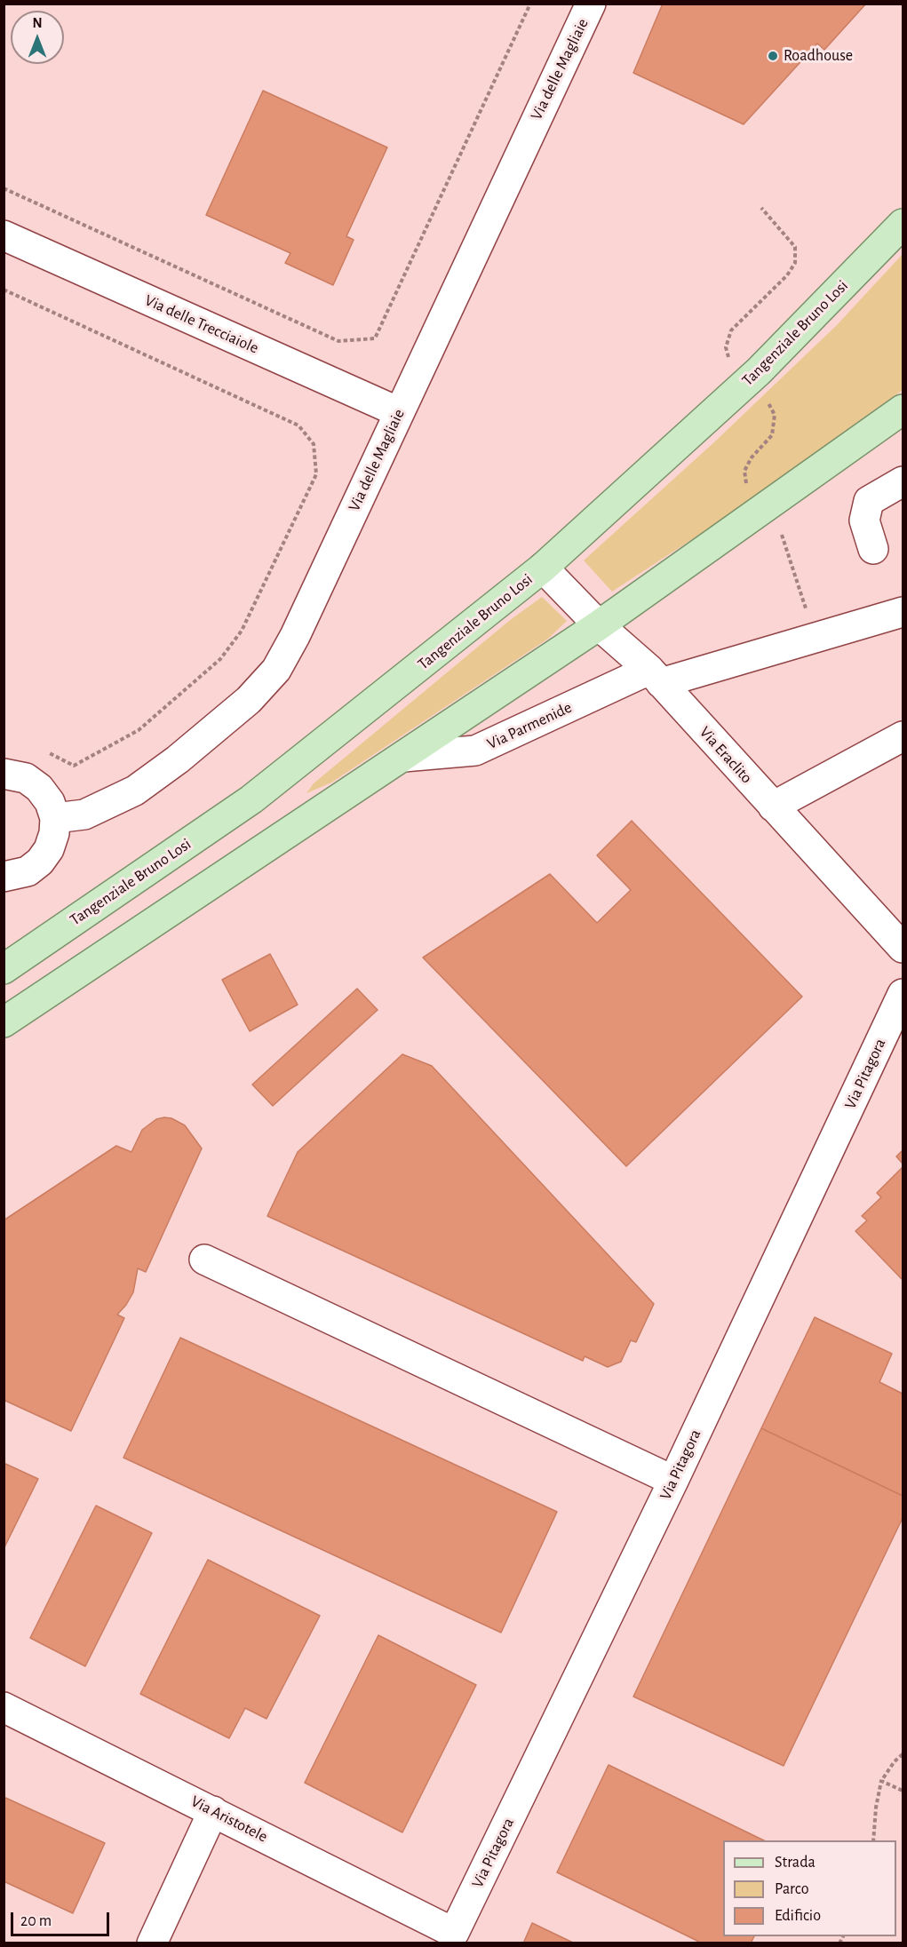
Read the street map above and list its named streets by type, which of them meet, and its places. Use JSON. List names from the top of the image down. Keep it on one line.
{"streets":{"main road":["Tangenziale Bruno Losi"],"street":["Via delle Magliaie","Via delle Trecciaiole","Via Parmenide","Via Eraclito","Via Pitagora","Via Aristotele"]},"crossings":[["Via delle Magliaie","Via delle Trecciaiole"],["Tangenziale Bruno Losi","Via Eraclito"],["Via Parmenide","Via Eraclito"],["Via Pitagora","Via Aristotele"]],"places":["Roadhouse"],"legend":["Strada","Parco","Edificio"],"scale_bar":"20 m","north":"top"}
